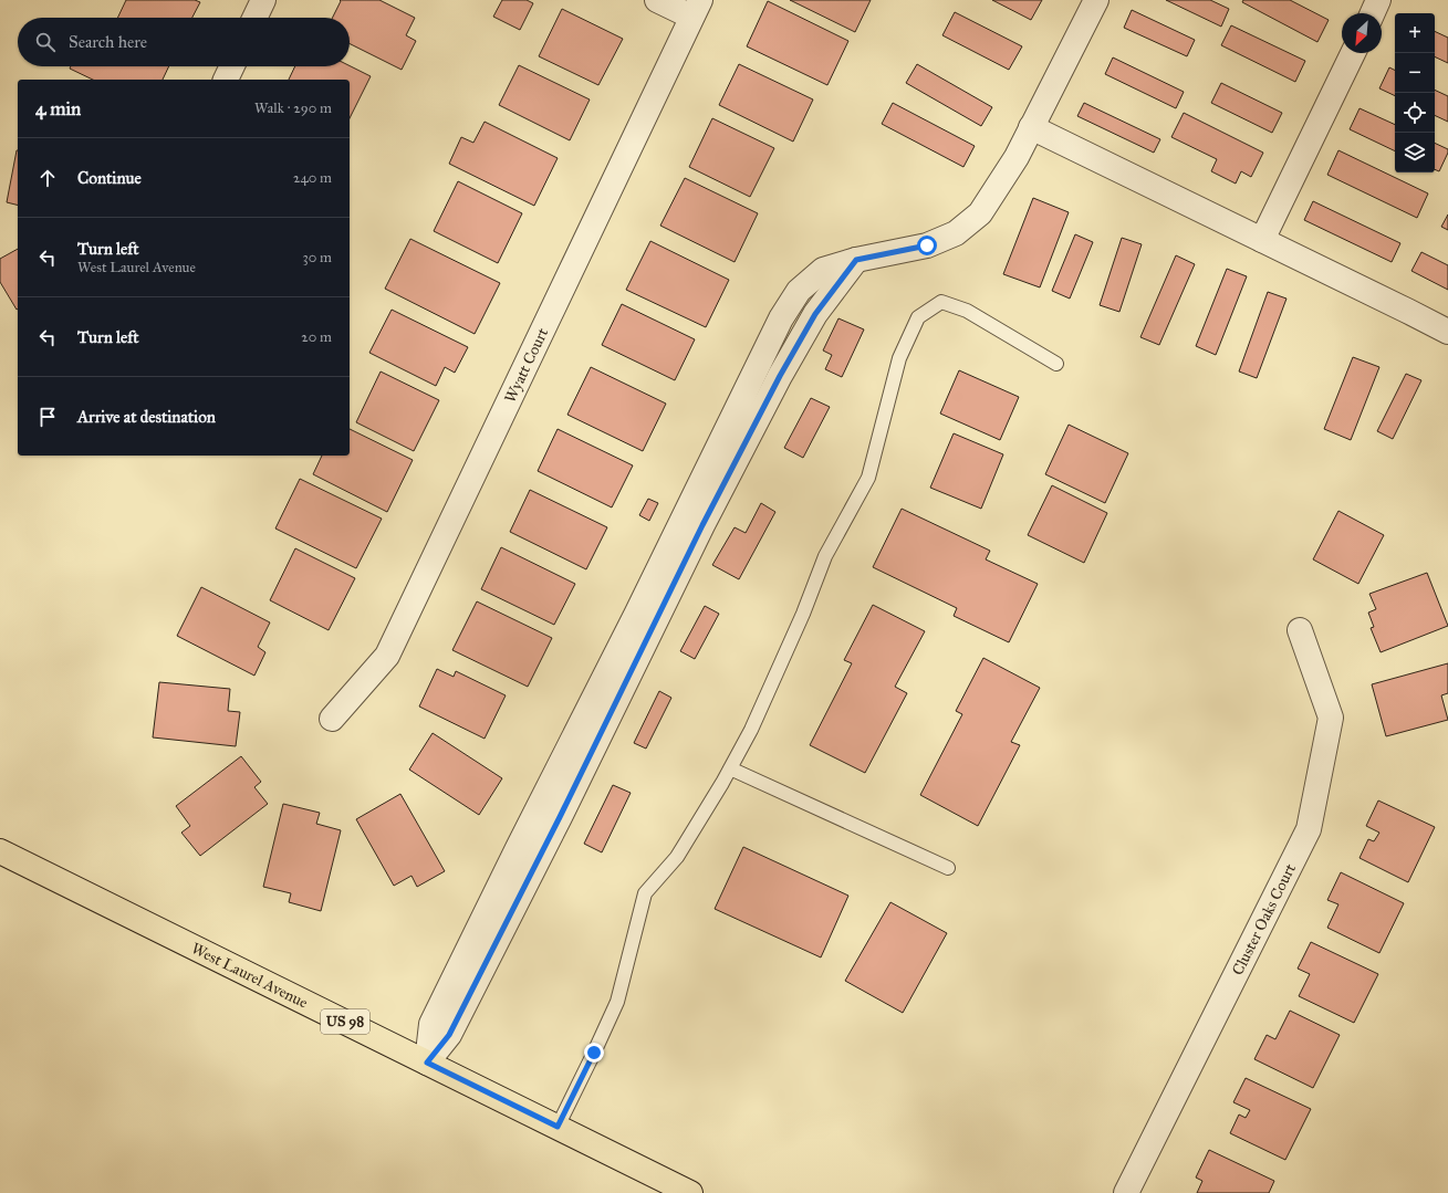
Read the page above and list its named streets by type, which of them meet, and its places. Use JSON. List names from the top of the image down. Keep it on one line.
{"streets":{"main road":["West Laurel Avenue","US 98"],"street":["Wyatt Court","Cluster Oaks Court"]},"north":"bottom left","page":{"map_buttons":["+","−"],"search":"Search here","heading":["4 min","Walk · 290 m"],"list":[["Continue","240 m"],["Turn left","West Laurel Avenue","30 m"],["Turn left","20 m"],"Arrive at destination"]}}
